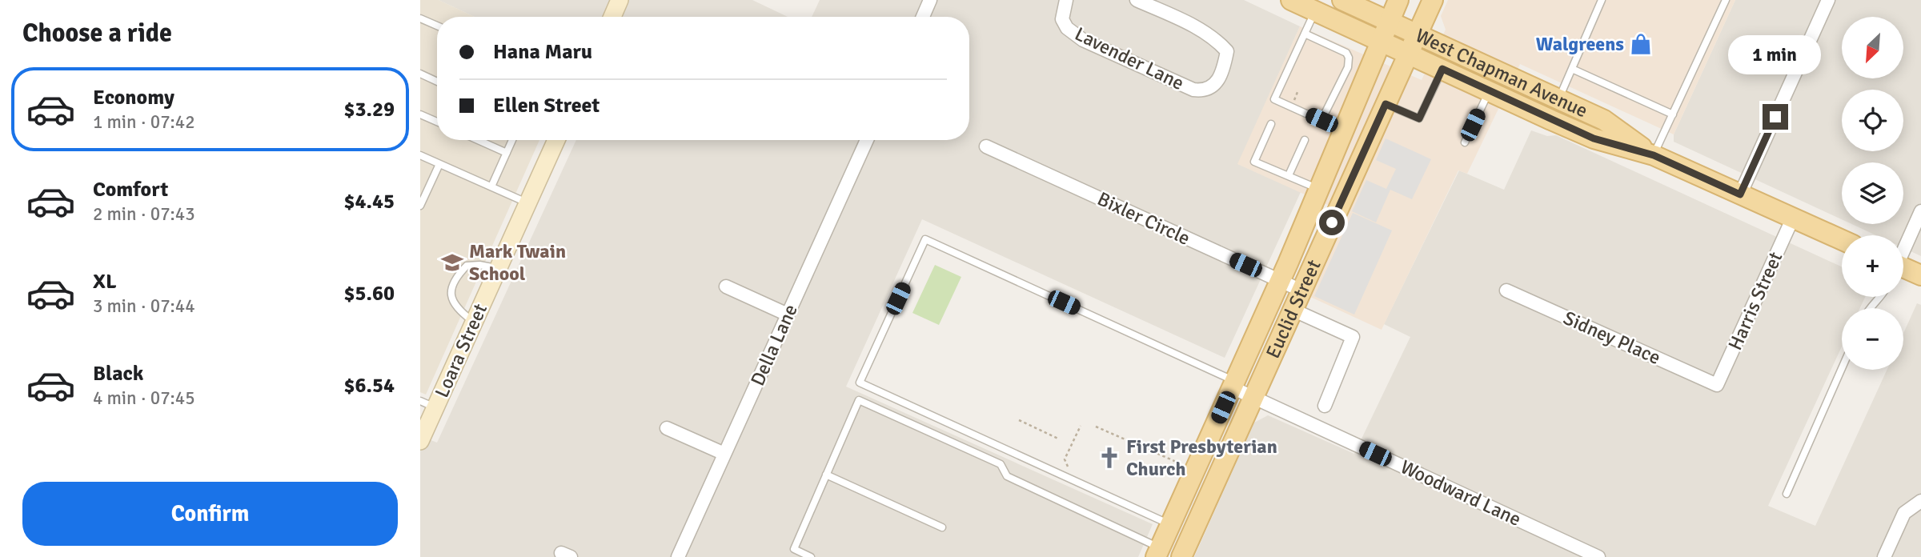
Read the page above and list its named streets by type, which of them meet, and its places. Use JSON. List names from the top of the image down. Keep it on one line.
{"streets":{"main road":["West Chapman Avenue","Euclid Street"],"street":["Lavender Lane","Bixler Circle","Harris Street","Sidney Place","Della Lane","Loara Street","Woodward Lane"]},"crossings":[["West Chapman Avenue","Harris Street"],["West Chapman Avenue","Euclid Street"],["Bixler Circle","Euclid Street"],["Harris Street","Sidney Place"],["Euclid Street","Woodward Lane"]],"places":{"shop":["Walgreens"],"school or university":["Mark Twain School"],"church":["First Presbyterian Church"]},"north":"bottom left","page":{"heading":"Choose a ride","map_buttons":["+","−"],"banner":["Hana Maru","Ellen Street"],"bubble":"1 min","list":[{"name":"Economy","note":"1 min · 07:42","value":"$3.29"},{"name":"Comfort","note":"2 min · 07:43","value":"$4.45"},{"name":"XL","note":"3 min · 07:44","value":"$5.60"},{"name":"Black","note":"4 min · 07:45","value":"$6.54"}],"buttons":"Confirm"}}
